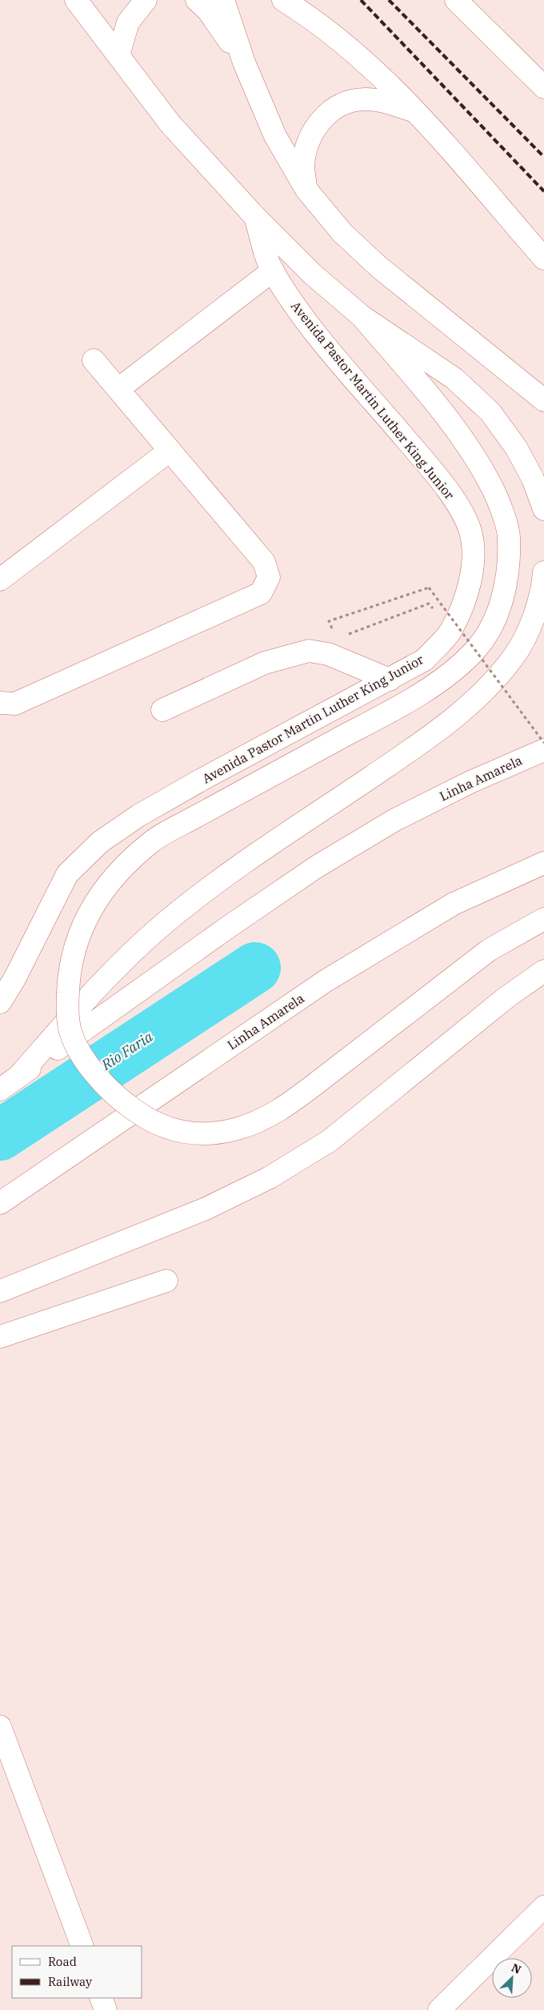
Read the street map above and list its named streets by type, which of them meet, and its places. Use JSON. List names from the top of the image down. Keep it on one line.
{"streets":{"main road":["Avenida Pastor Martin Luther King Junior","Linha Amarela"]},"water":["Rio Faria"],"legend":["Road","Railway"],"north":"top right"}
